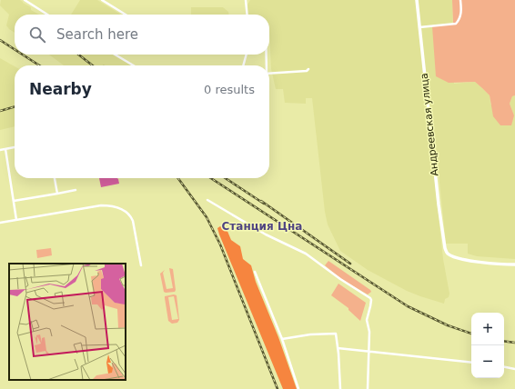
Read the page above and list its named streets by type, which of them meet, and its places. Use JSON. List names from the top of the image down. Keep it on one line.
{"streets":{"street":["Андреевская улица"]},"districts":["Станция Цна"],"page":{"search":"Search here","heading":["Nearby","0 results"],"map_buttons":["+","−"]}}
